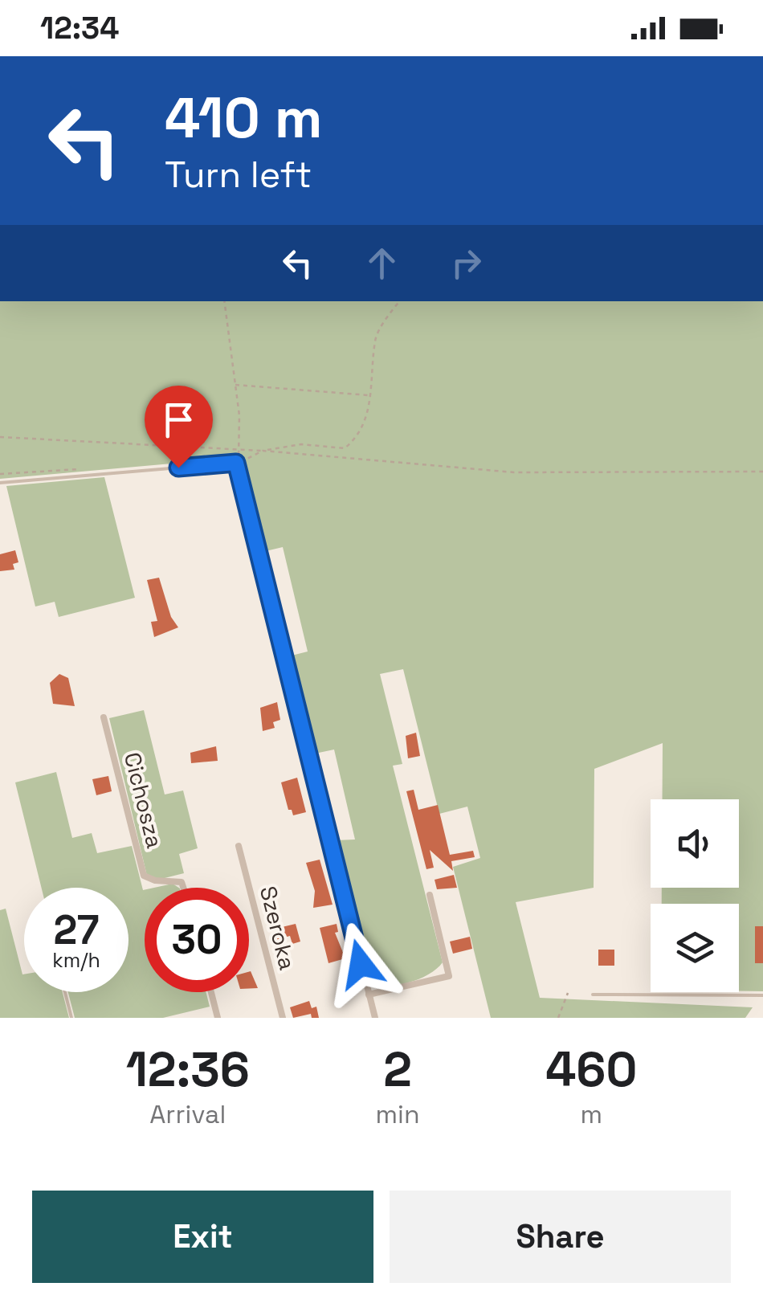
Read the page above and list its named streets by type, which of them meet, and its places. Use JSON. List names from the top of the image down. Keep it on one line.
{"streets":{"street":["Cichosza","Szeroka"]},"page":{"status":"12:34","turn":["410 m","Turn left"],"speed":"27 km/h","limit":"30","eta":["12:36","Arrival","2","min","460","m"],"buttons":["Exit","Share"]}}
